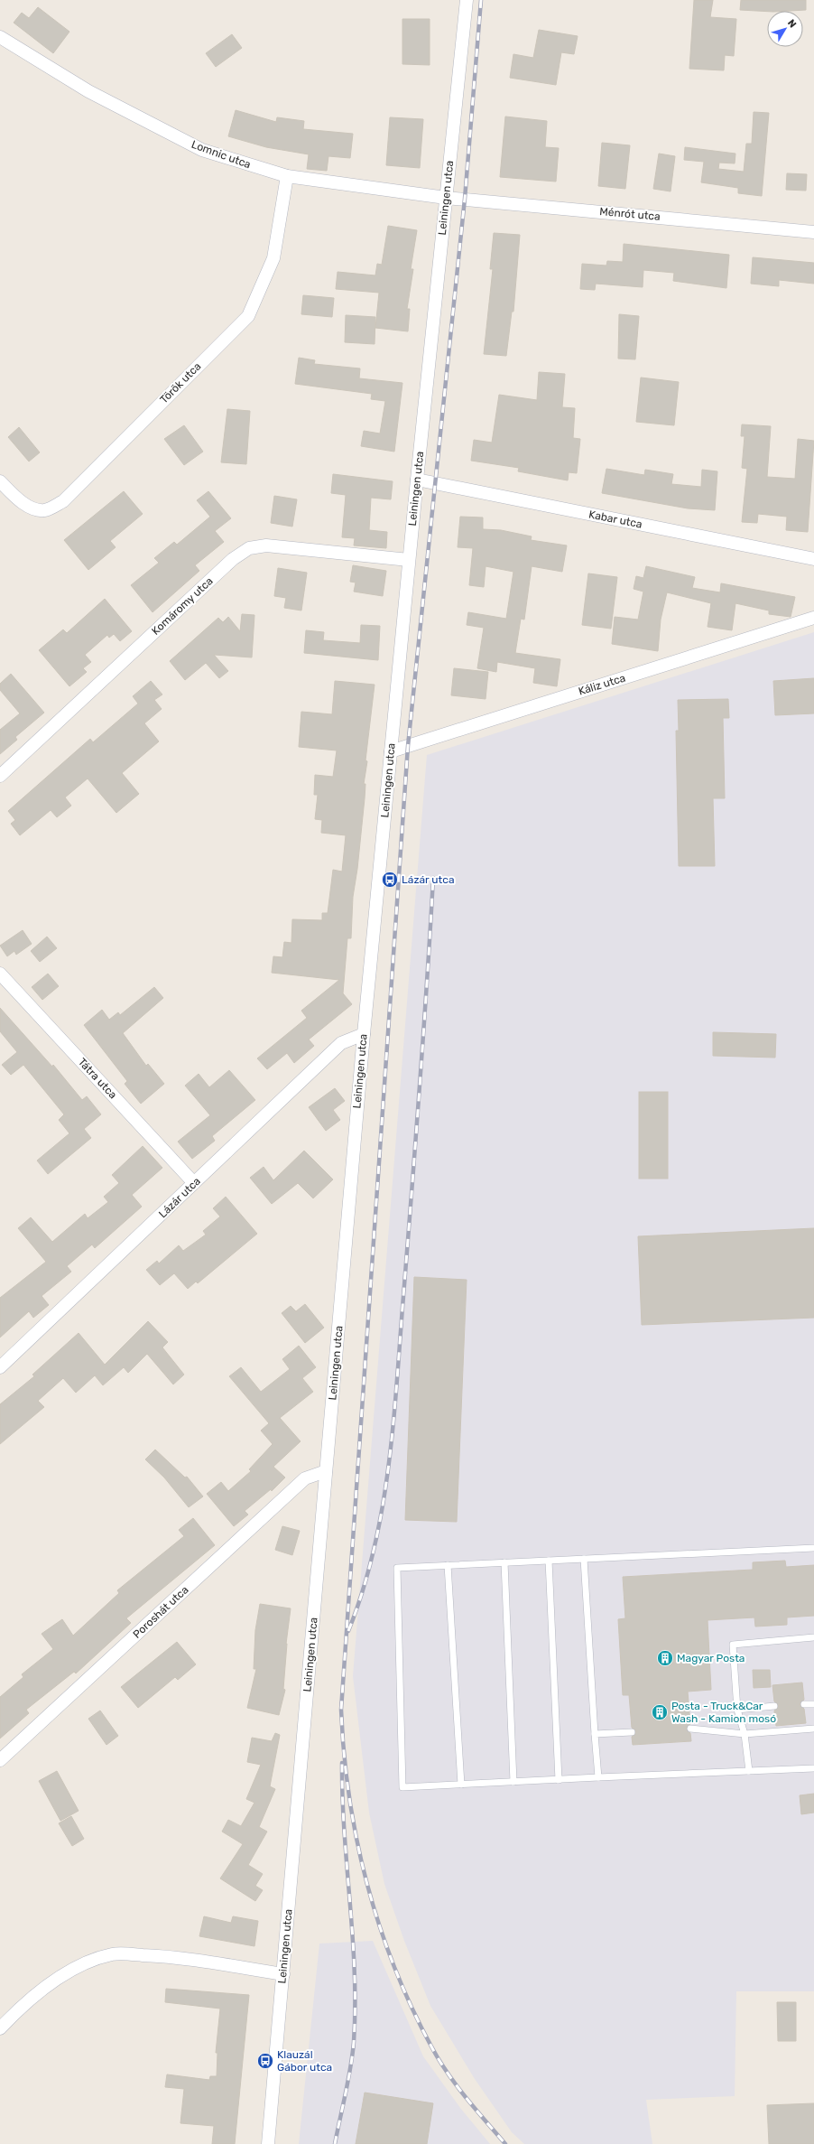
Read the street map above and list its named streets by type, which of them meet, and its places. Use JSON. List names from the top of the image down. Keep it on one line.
{"streets":{"street":["Lomnic utca","Leiningen utca","Ménrót utca","Török utca","Kabar utca","Komáromy utca","Káliz utca","Tátra utca","Lázár utca","Poroshát utca"]},"crossings":[["Lomnic utca","Leiningen utca"],["Lomnic utca","Ménrót utca"],["Lomnic utca","Török utca"],["Leiningen utca","Ménrót utca"],["Leiningen utca","Kabar utca"],["Leiningen utca","Komáromy utca"],["Leiningen utca","Káliz utca"],["Leiningen utca","Lázár utca"],["Leiningen utca","Poroshát utca"],["Tátra utca","Lázár utca"]],"places":{"bus stop":["Lázár utca","Klauzál Gábor utca"],"building":["Magyar Posta","Posta - Truck&Car Wash - Kamion mosó"]},"north":"top right"}
